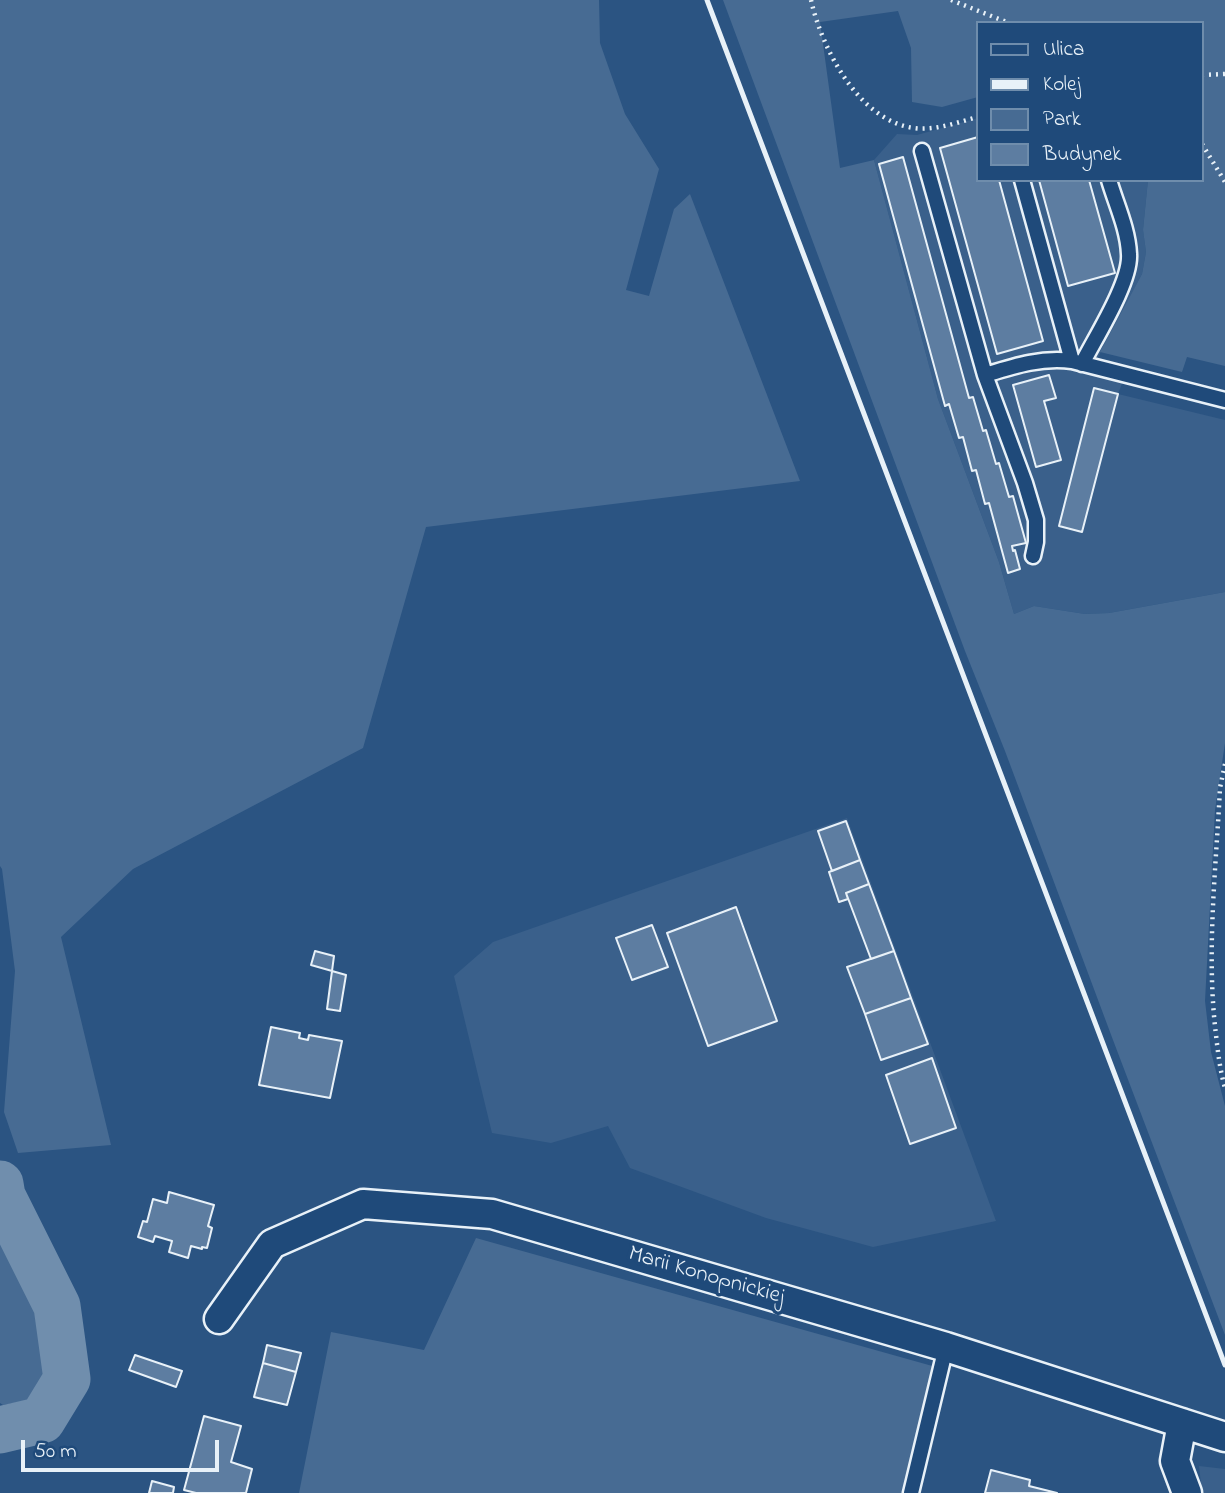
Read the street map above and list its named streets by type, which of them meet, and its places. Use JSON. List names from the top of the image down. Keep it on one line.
{"streets":{"street":["Marii Konopnickiej"]},"legend":["Ulica","Kolej","Park","Budynek"],"scale_bar":"50 m"}
